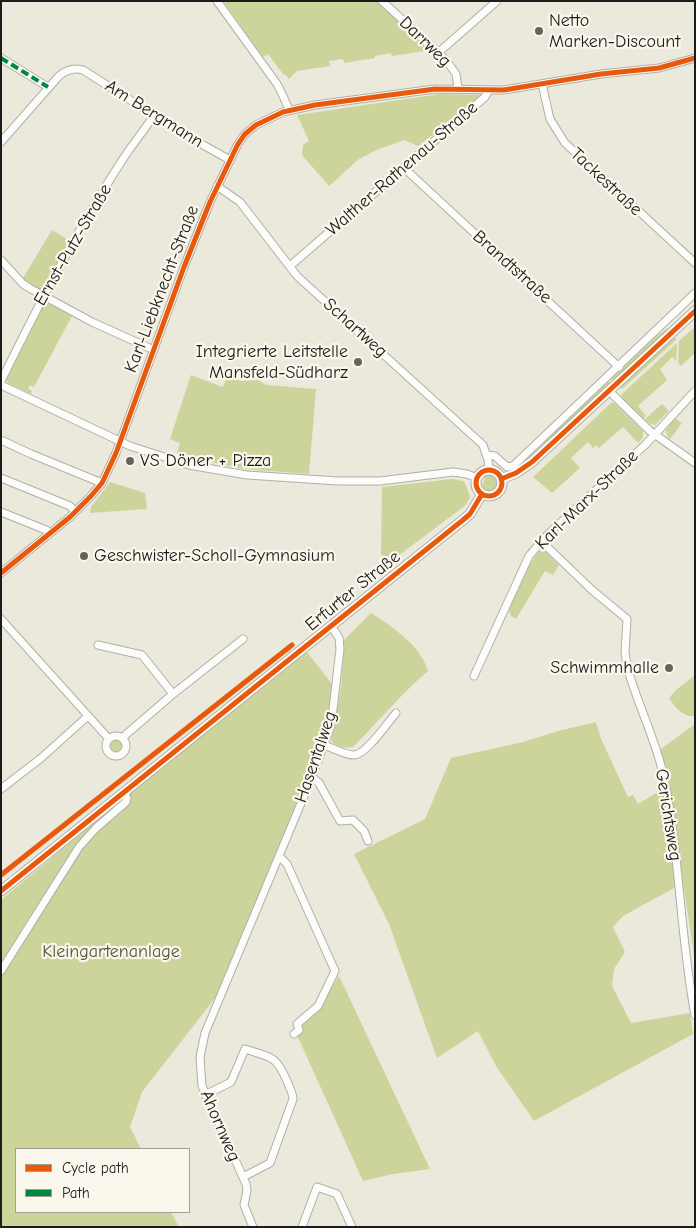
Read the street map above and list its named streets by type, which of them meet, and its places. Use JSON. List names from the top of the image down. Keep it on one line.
{"streets":{"main road":["Erfurter Straße"],"street":["Darrweg","Am Bergmann","Walther-Rathenau-Straße","Tackestraße","Ernst-Putz-Straße","Brandtstraße","Karl-Liebknecht-Straße","Schartweg","Karl-Marx-Straße","Hasentalweg","Gerichtsweg","Ahornweg"]},"crossings":[["Darrweg","Karl-Liebknecht-Straße"],["Am Bergmann","Ernst-Putz-Straße"],["Am Bergmann","Karl-Liebknecht-Straße"],["Walther-Rathenau-Straße","Tackestraße"],["Walther-Rathenau-Straße","Brandtstraße"],["Walther-Rathenau-Straße","Karl-Liebknecht-Straße"],["Walther-Rathenau-Straße","Schartweg"],["Karl-Liebknecht-Straße","Schartweg"],["Schartweg","Erfurter Straße"],["Karl-Marx-Straße","Gerichtsweg"],["Erfurter Straße","Hasentalweg"],["Hasentalweg","Ahornweg"]],"parks":["Kleingartenanlage"],"places":["Netto Marken-Discount","Integrierte Leitstelle Mansfeld-Südharz","VS Döner + Pizza","Geschwister-Scholl-Gymnasium","Schwimmhalle"],"legend":["Cycle path","Path"]}
